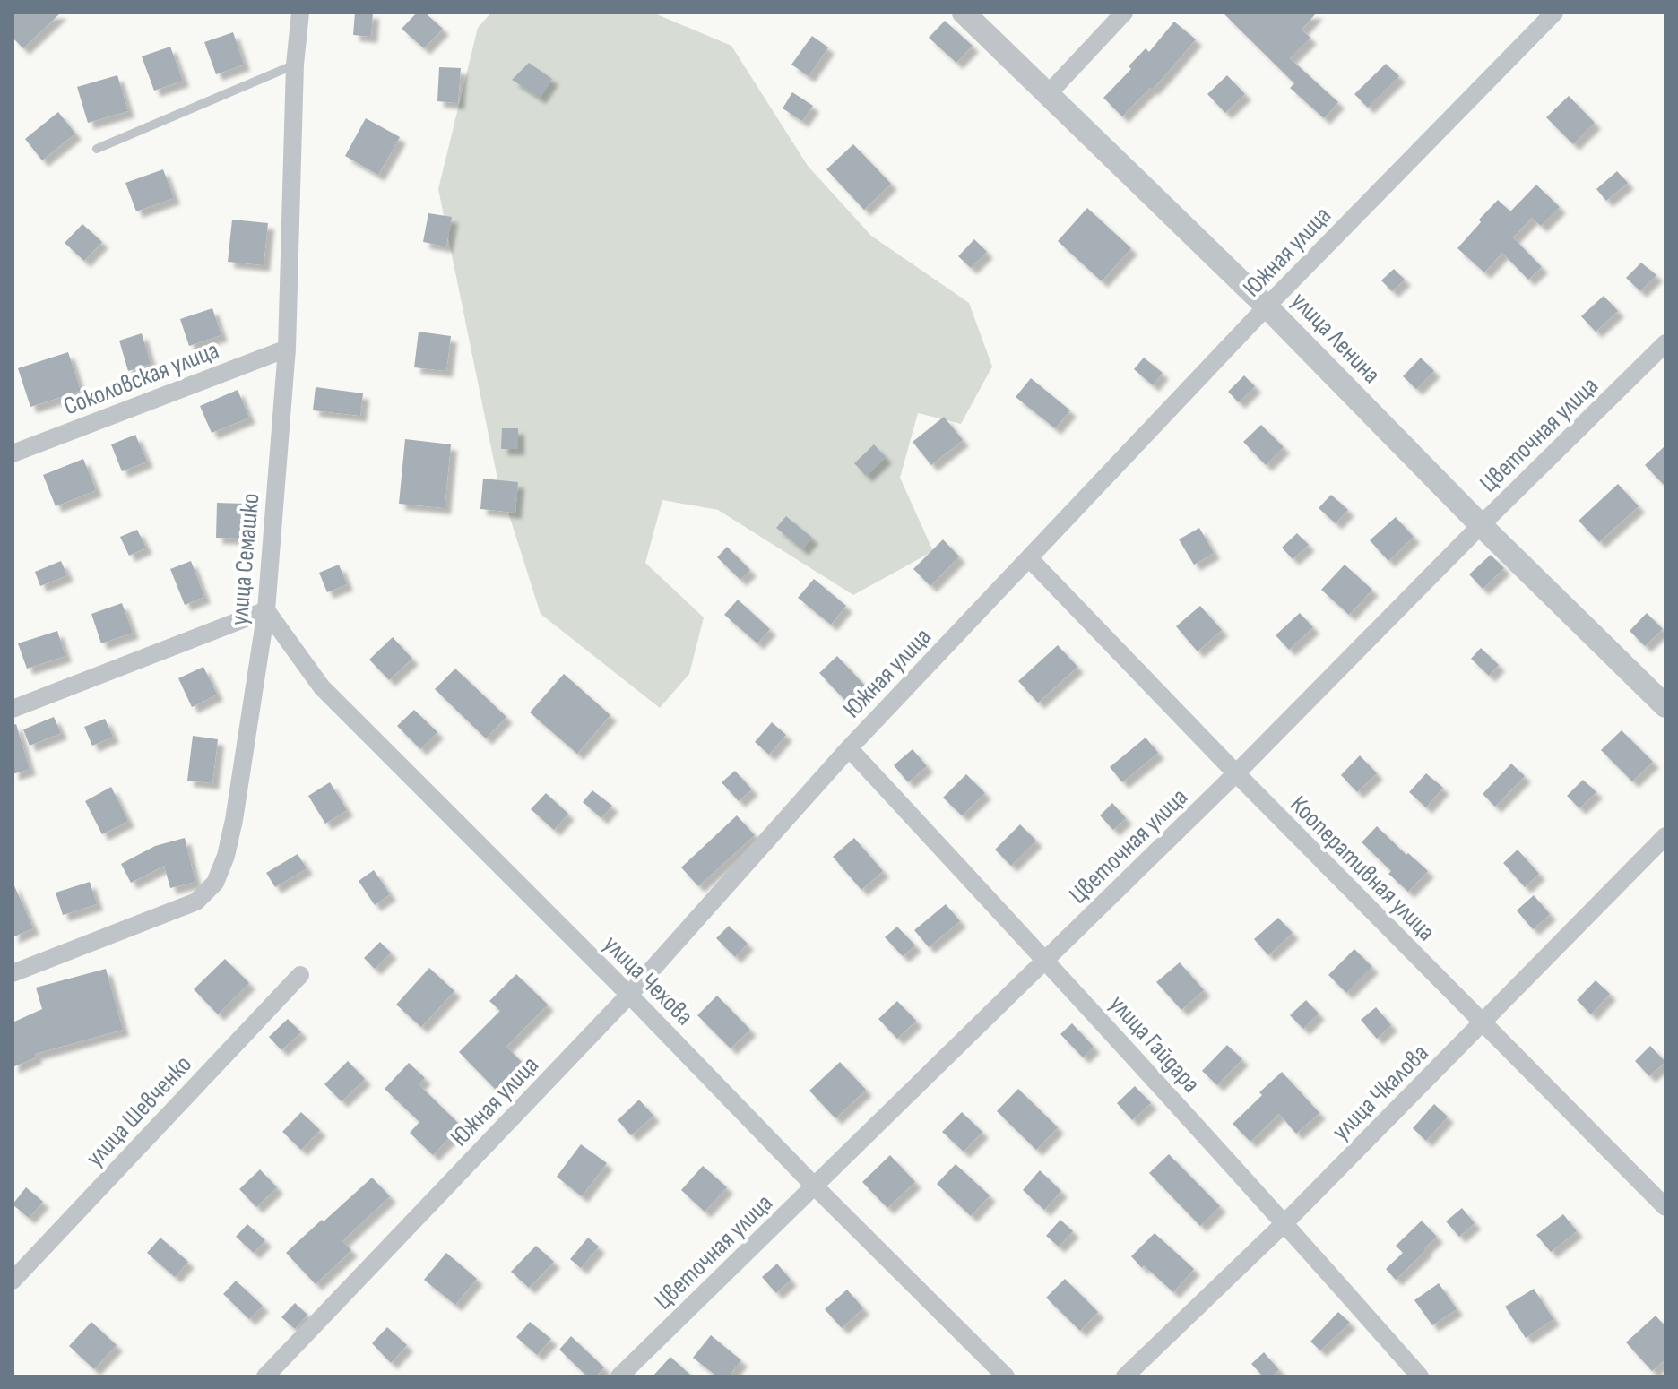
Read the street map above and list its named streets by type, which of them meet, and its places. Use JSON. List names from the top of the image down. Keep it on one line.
{"streets":{"street":["Южная улица","улица Ленина","Соколовская улица","Цветочная улица","улица Семашко","Кооперативная улица","улица Чехова","улица Гайдара","улица Чкалова","улица Шевченко"]},"crossings":[["Южная улица","улица Ленина"],["Южная улица","Кооперативная улица"],["Южная улица","улица Чехова"],["Южная улица","улица Гайдара"],["улица Ленина","Цветочная улица"],["Соколовская улица","улица Семашко"],["Цветочная улица","Кооперативная улица"],["Цветочная улица","улица Чехова"],["Цветочная улица","улица Гайдара"],["улица Семашко","улица Чехова"],["Кооперативная улица","улица Чкалова"],["улица Гайдара","улица Чкалова"]]}
